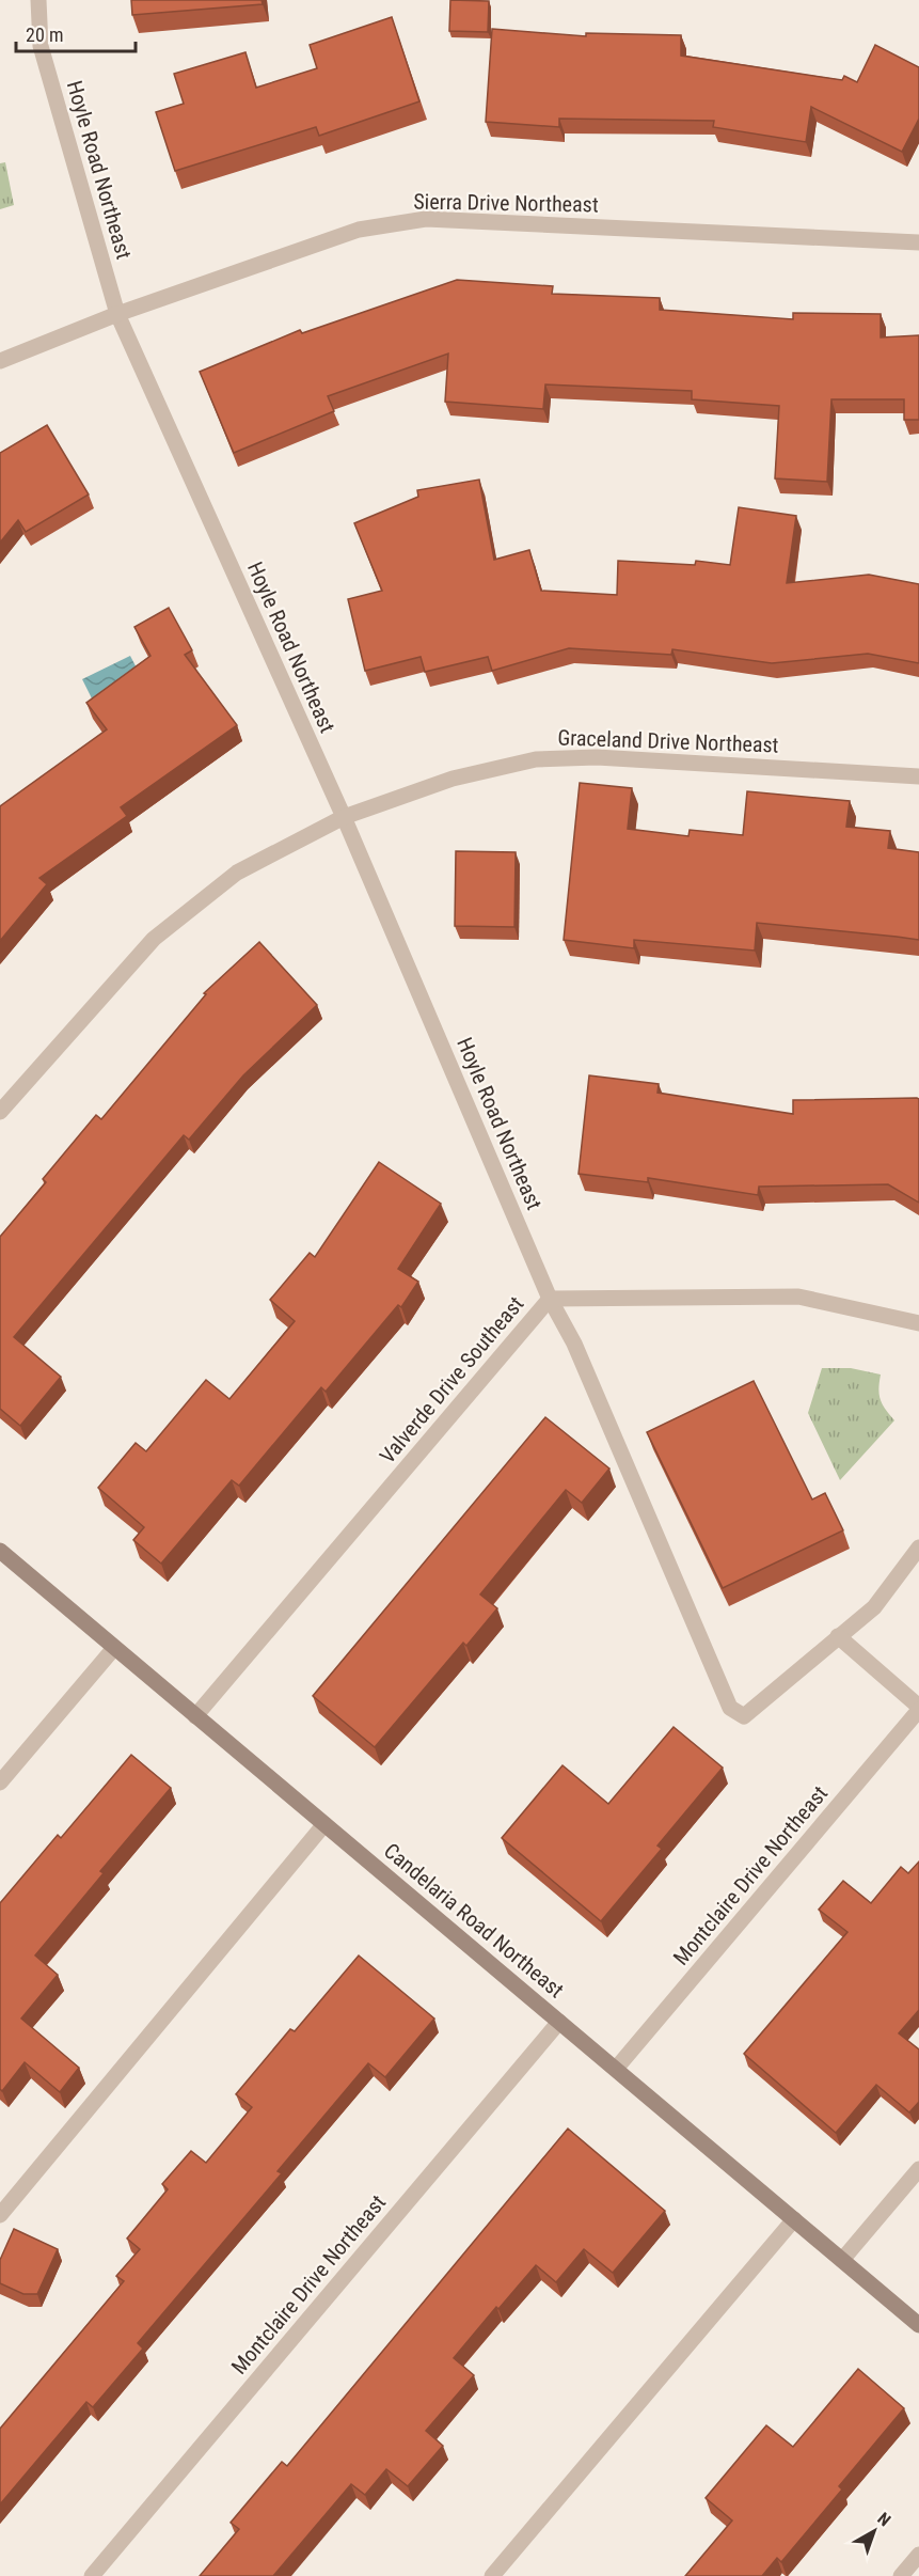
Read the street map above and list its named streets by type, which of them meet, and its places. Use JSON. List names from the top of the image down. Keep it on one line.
{"streets":{"main road":["Candelaria Road Northeast"],"street":["Hoyle Road Northeast","Sierra Drive Northeast","Graceland Drive Northeast","Valverde Drive Southeast","Montclaire Drive Northeast"]},"crossings":[["Hoyle Road Northeast","Sierra Drive Northeast"],["Hoyle Road Northeast","Graceland Drive Northeast"],["Hoyle Road Northeast","Valverde Drive Southeast"],["Valverde Drive Southeast","Candelaria Road Northeast"],["Montclaire Drive Northeast","Candelaria Road Northeast"]],"scale_bar":"20 m","north":"top right"}
